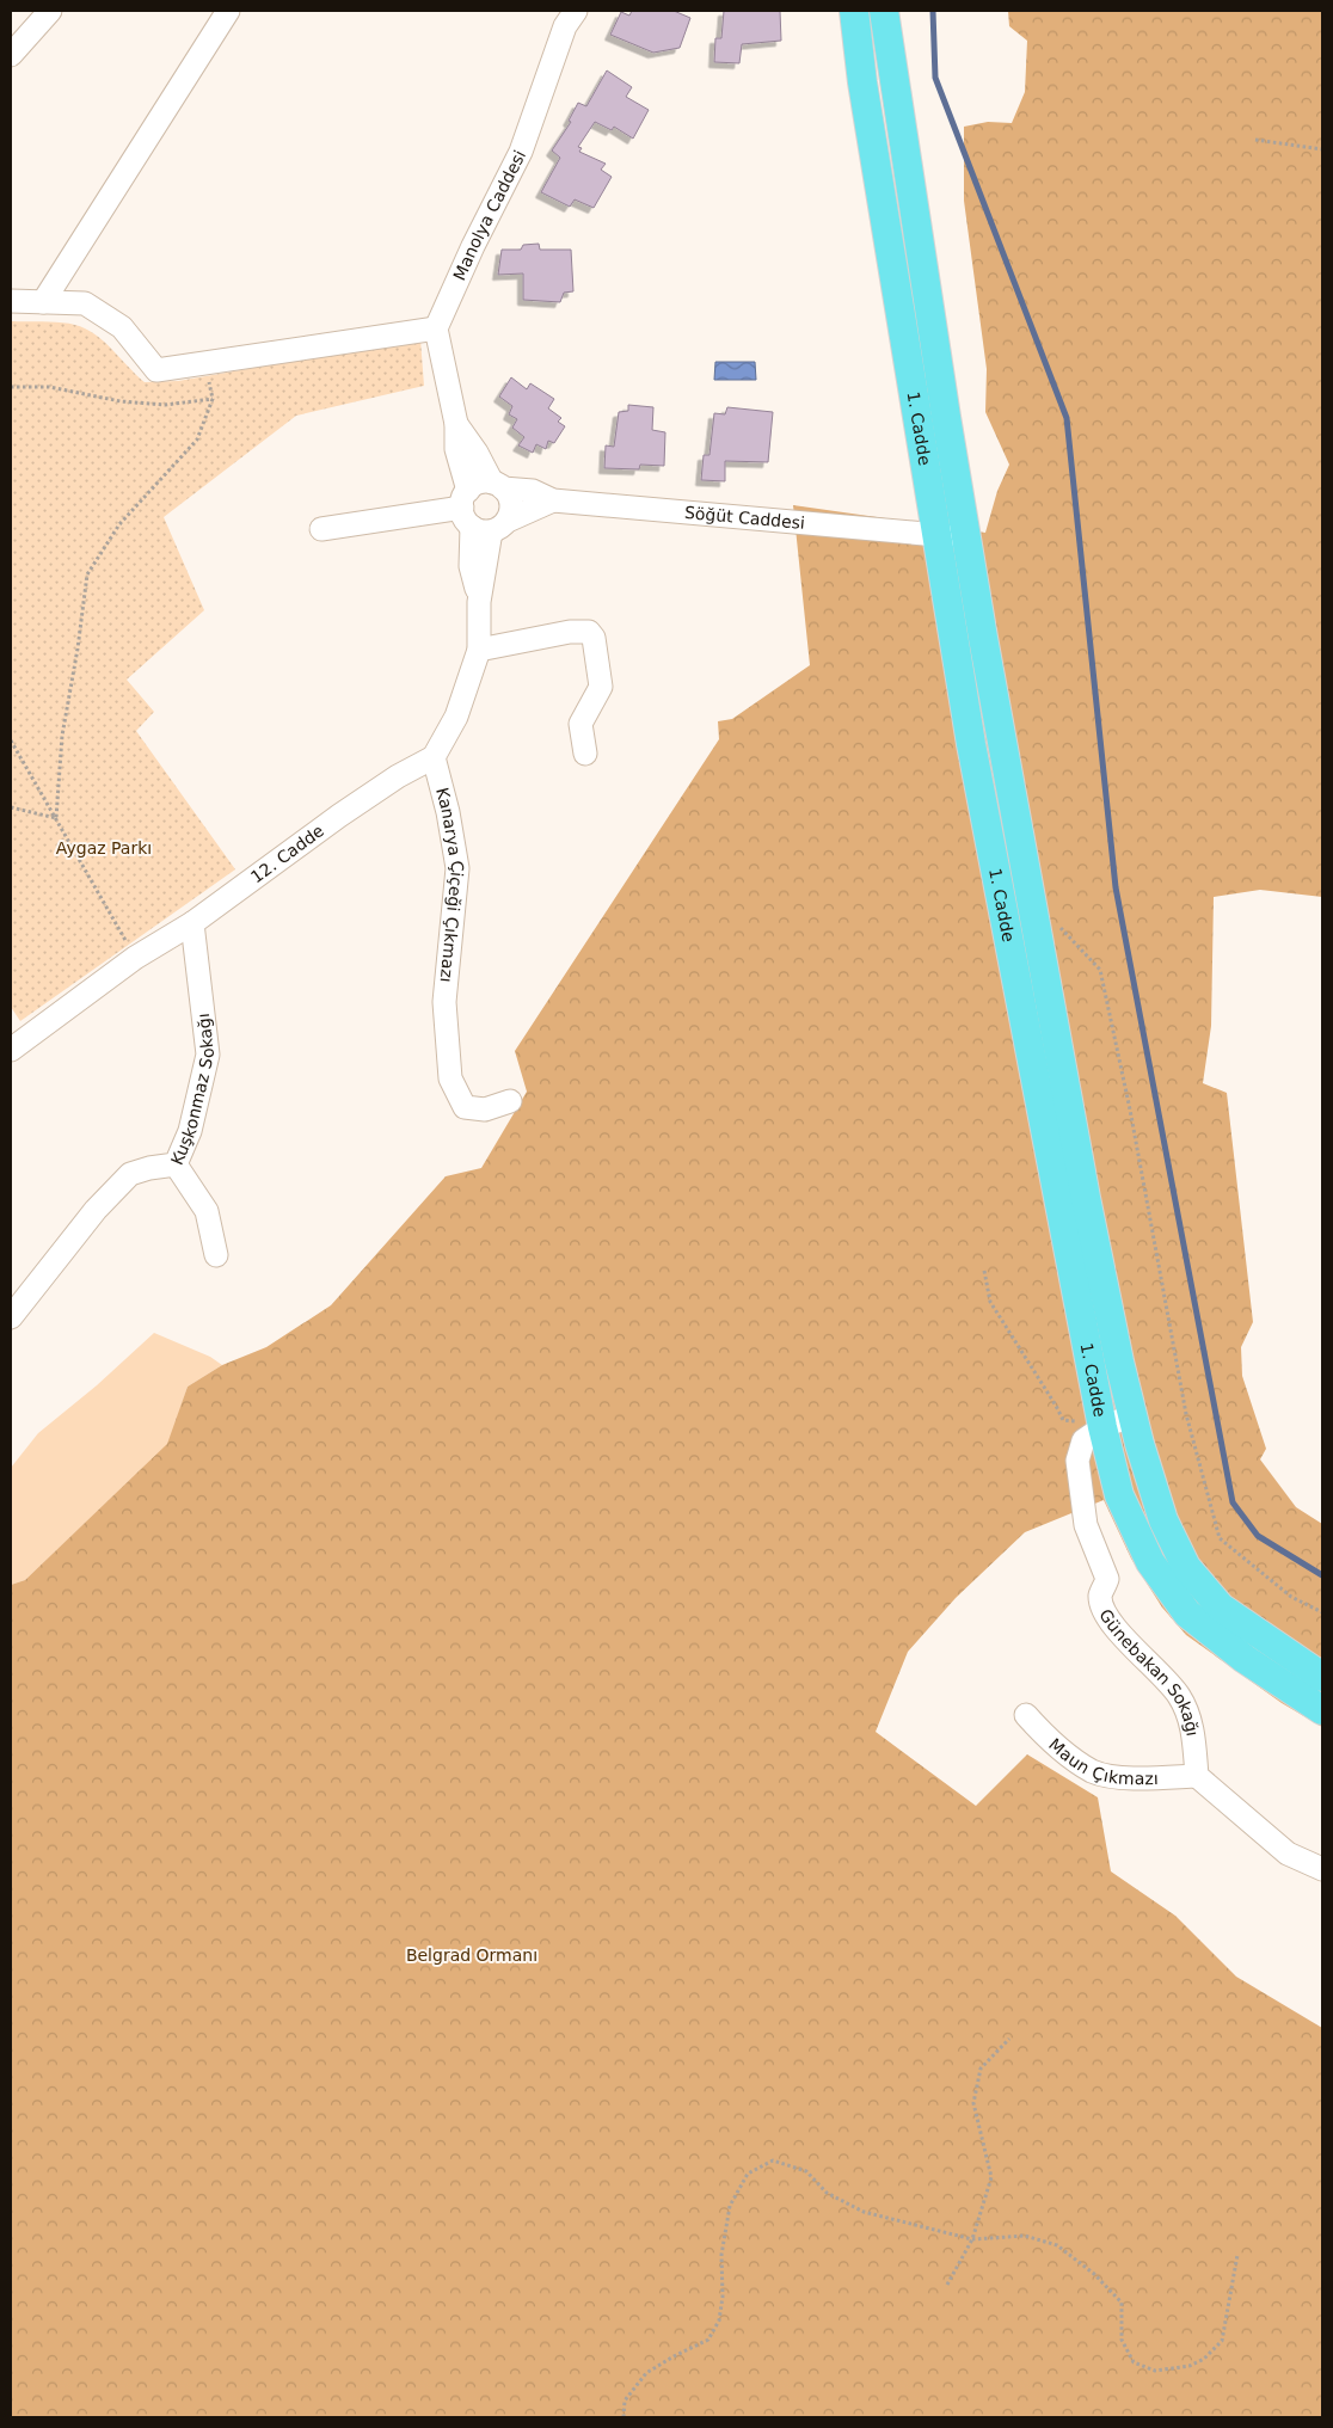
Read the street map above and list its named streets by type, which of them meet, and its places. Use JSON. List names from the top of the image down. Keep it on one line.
{"streets":{"main road":["1. Cadde"],"street":["Manolya Caddesi","Söğüt Caddesi","12. Cadde","Kanarya Çiçeği Çıkmazı","Kuşkonmaz Sokağı","Günebakan Sokağı","Maun Çıkmazı"]},"crossings":[["1. Cadde","Söğüt Caddesi"],["1. Cadde","Günebakan Sokağı"],["12. Cadde","Kanarya Çiçeği Çıkmazı"],["12. Cadde","Kuşkonmaz Sokağı"],["Günebakan Sokağı","Maun Çıkmazı"]],"parks":["Aygaz Parkı","Belgrad Ormanı"]}
